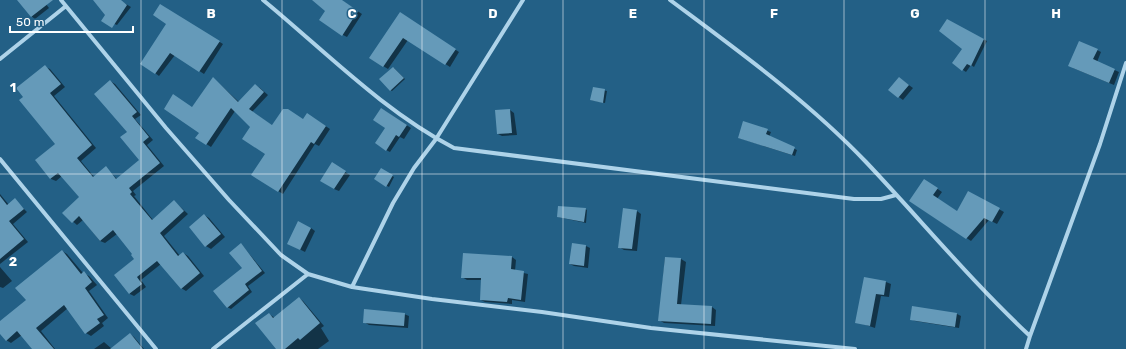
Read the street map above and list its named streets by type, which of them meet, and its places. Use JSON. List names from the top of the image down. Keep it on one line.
{"scale_bar":"50 m","grid":{"columns":["B","C","D","E","F","G","H"],"rows":["1","2"]}}
